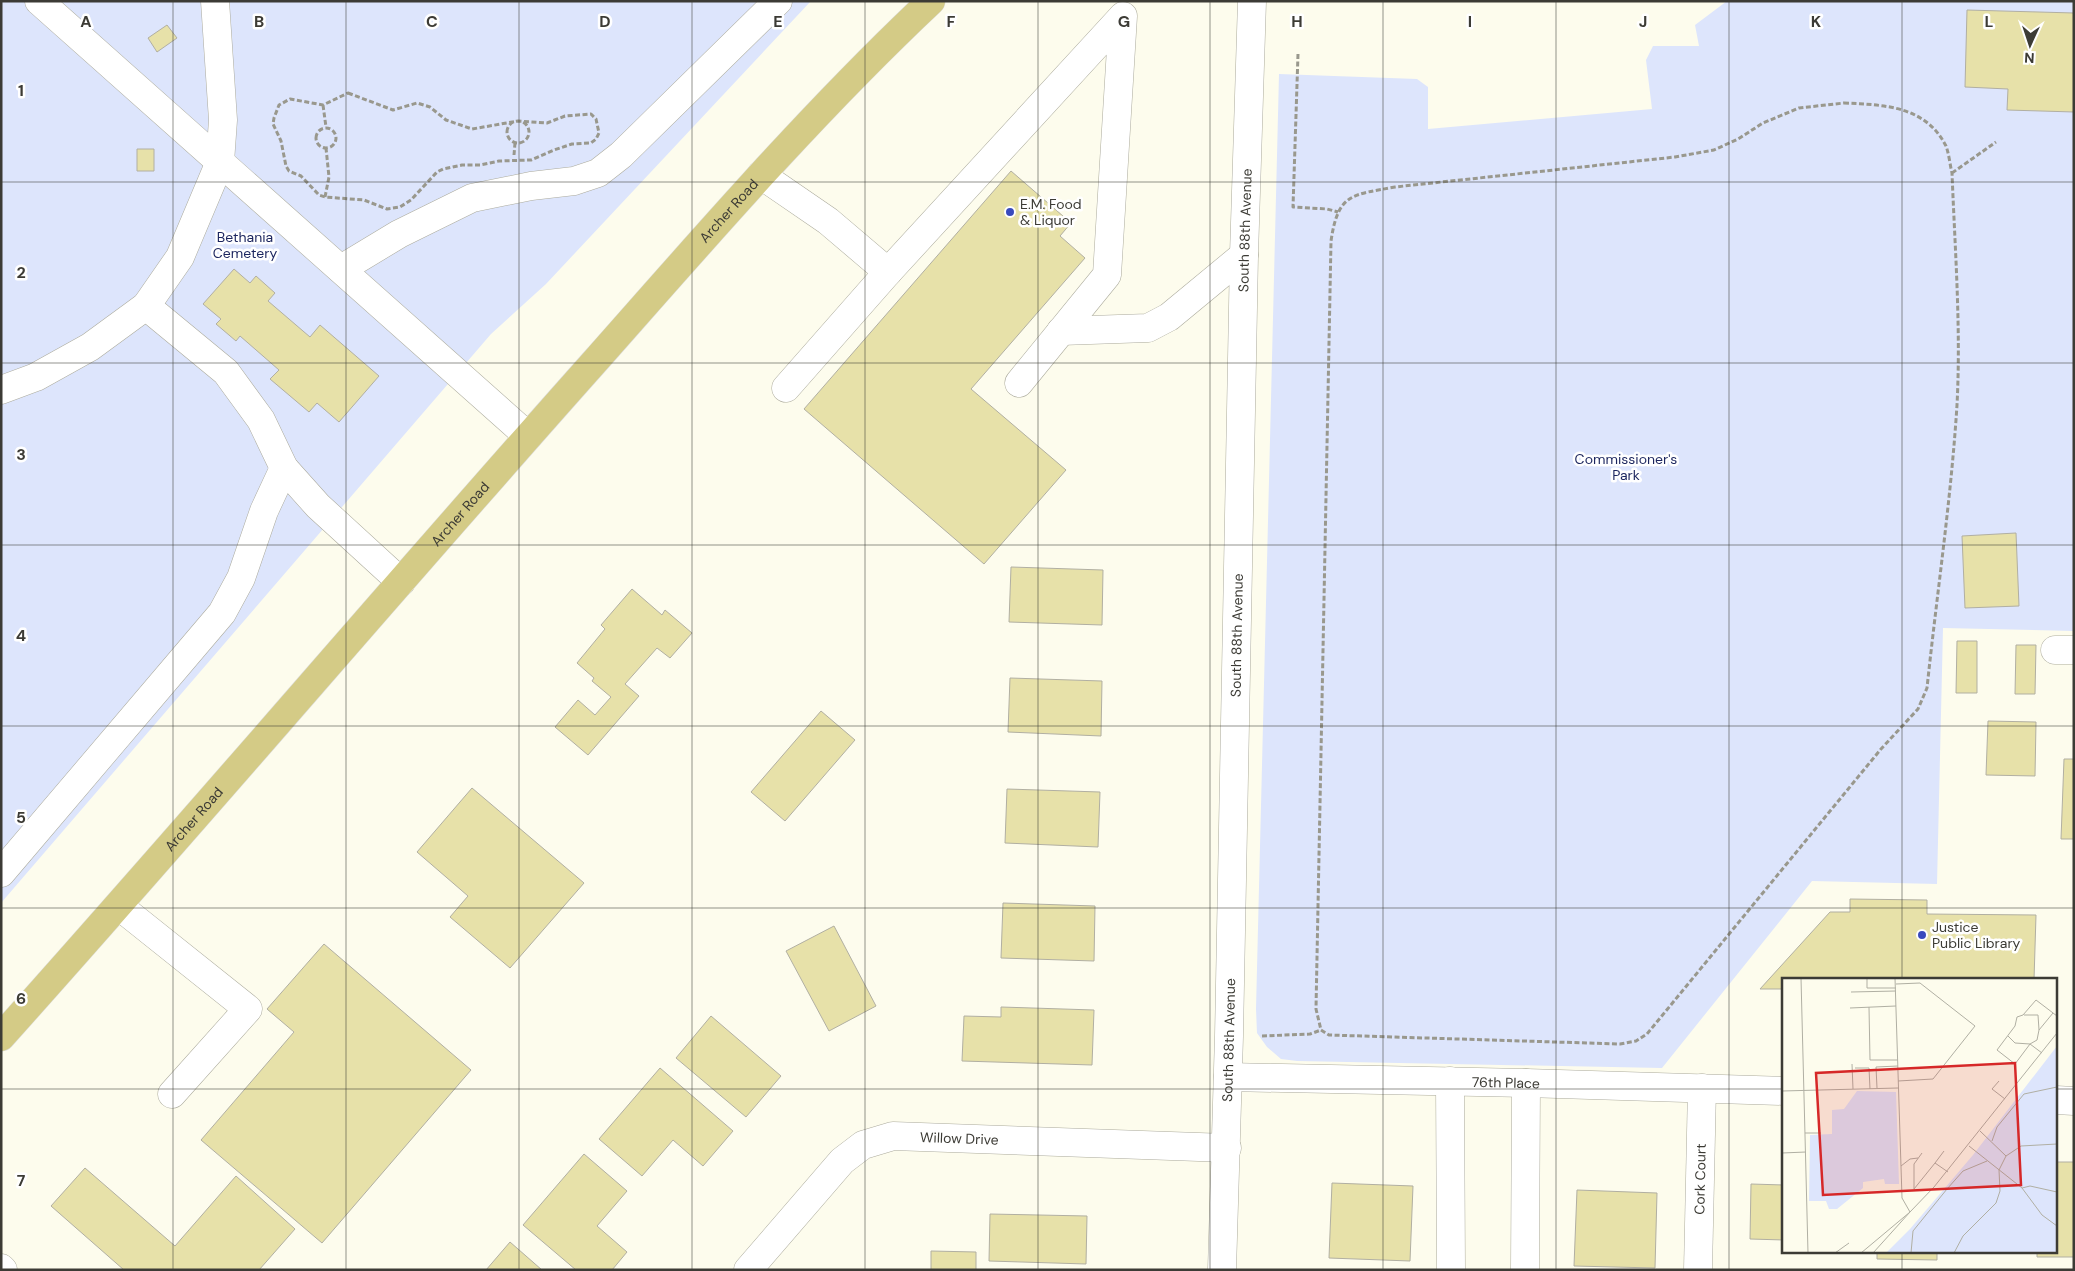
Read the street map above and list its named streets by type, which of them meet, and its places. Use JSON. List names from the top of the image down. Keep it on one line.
{"streets":{"main road":["Archer Road"],"street":["South 88th Avenue","76th Place","Willow Drive","Cork Court"]},"crossings":[["South 88th Avenue","76th Place"],["South 88th Avenue","Willow Drive"],["76th Place","Cork Court"]],"parks":["Bethania Cemetery","Commissioner's Park"],"places":["E.M. Food & Liquor","Justice Public Library"],"north":"bottom","grid":{"columns":["A","B","C","D","E","F","G","H","I","J","K","L"],"rows":["1","2","3","4","5","6","7"]}}
